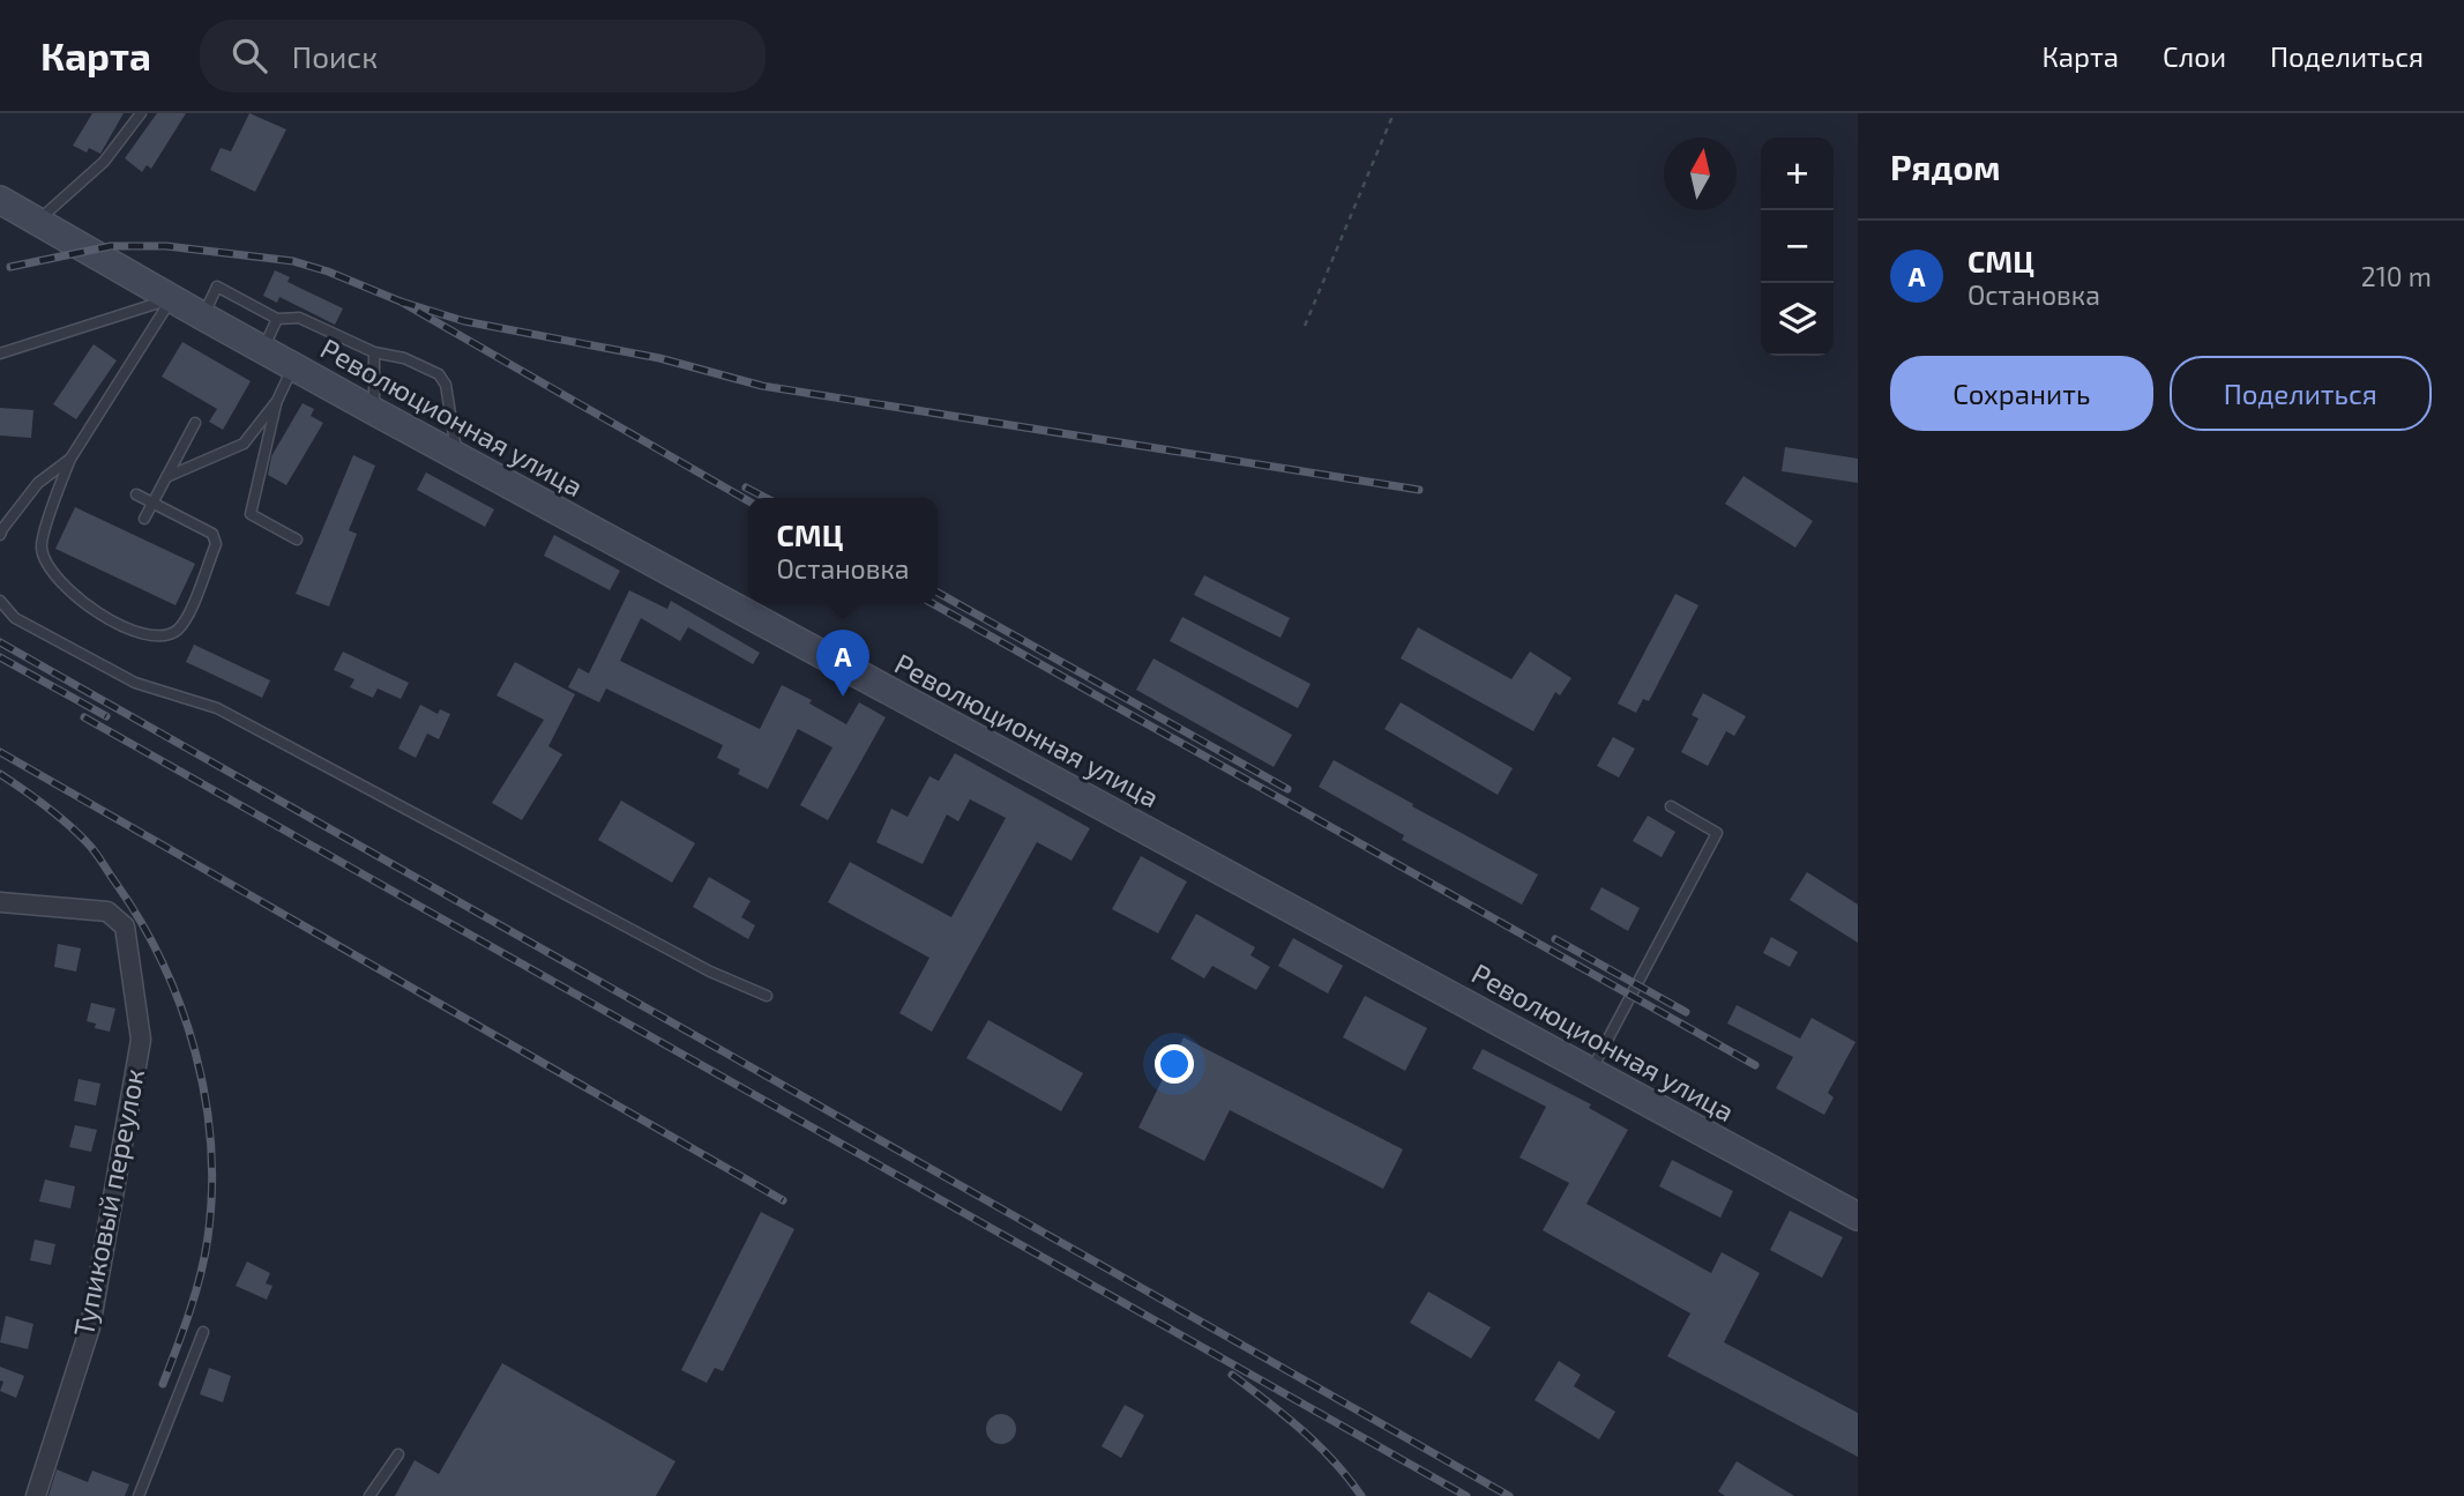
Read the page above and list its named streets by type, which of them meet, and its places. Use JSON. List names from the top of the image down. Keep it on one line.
{"streets":{"main road":["Революционная улица"],"street":["Тупиковый переулок"]},"north":"top","page":{"header":"Карта","search":"Поиск","nav":["Карта","Слои","Поделиться"],"heading":"Рядом","map_buttons":["+","−"],"list":[{"mark":"A","name":"СМЦ","note":"Остановка","value":"210 m"}],"buttons":["Сохранить","Поделиться"],"popup":["СМЦ","Остановка"],"pins":"A"}}
